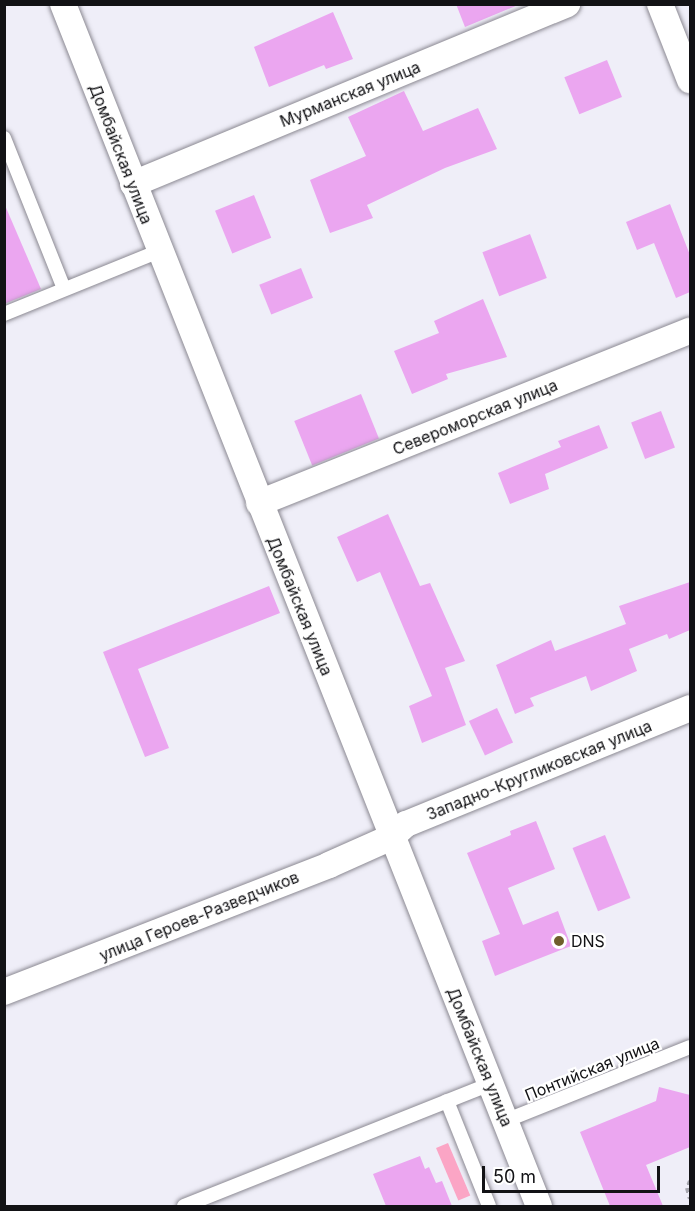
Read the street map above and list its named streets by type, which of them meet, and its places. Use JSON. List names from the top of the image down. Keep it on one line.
{"streets":{"street":["Мурманская улица","Домбайская улица","Североморская улица","Западно-Кругликовская улица","улица Героев-Разведчиков"],"lane":["Понтийская улица"]},"crossings":[["Мурманская улица","Домбайская улица"],["Домбайская улица","Североморская улица"],["Домбайская улица","Западно-Кругликовская улица"],["Домбайская улица","улица Героев-Разведчиков"],["Домбайская улица","Понтийская улица"],["Западно-Кругликовская улица","улица Героев-Разведчиков"]],"places":["DNS"],"scale_bar":"50 m"}
